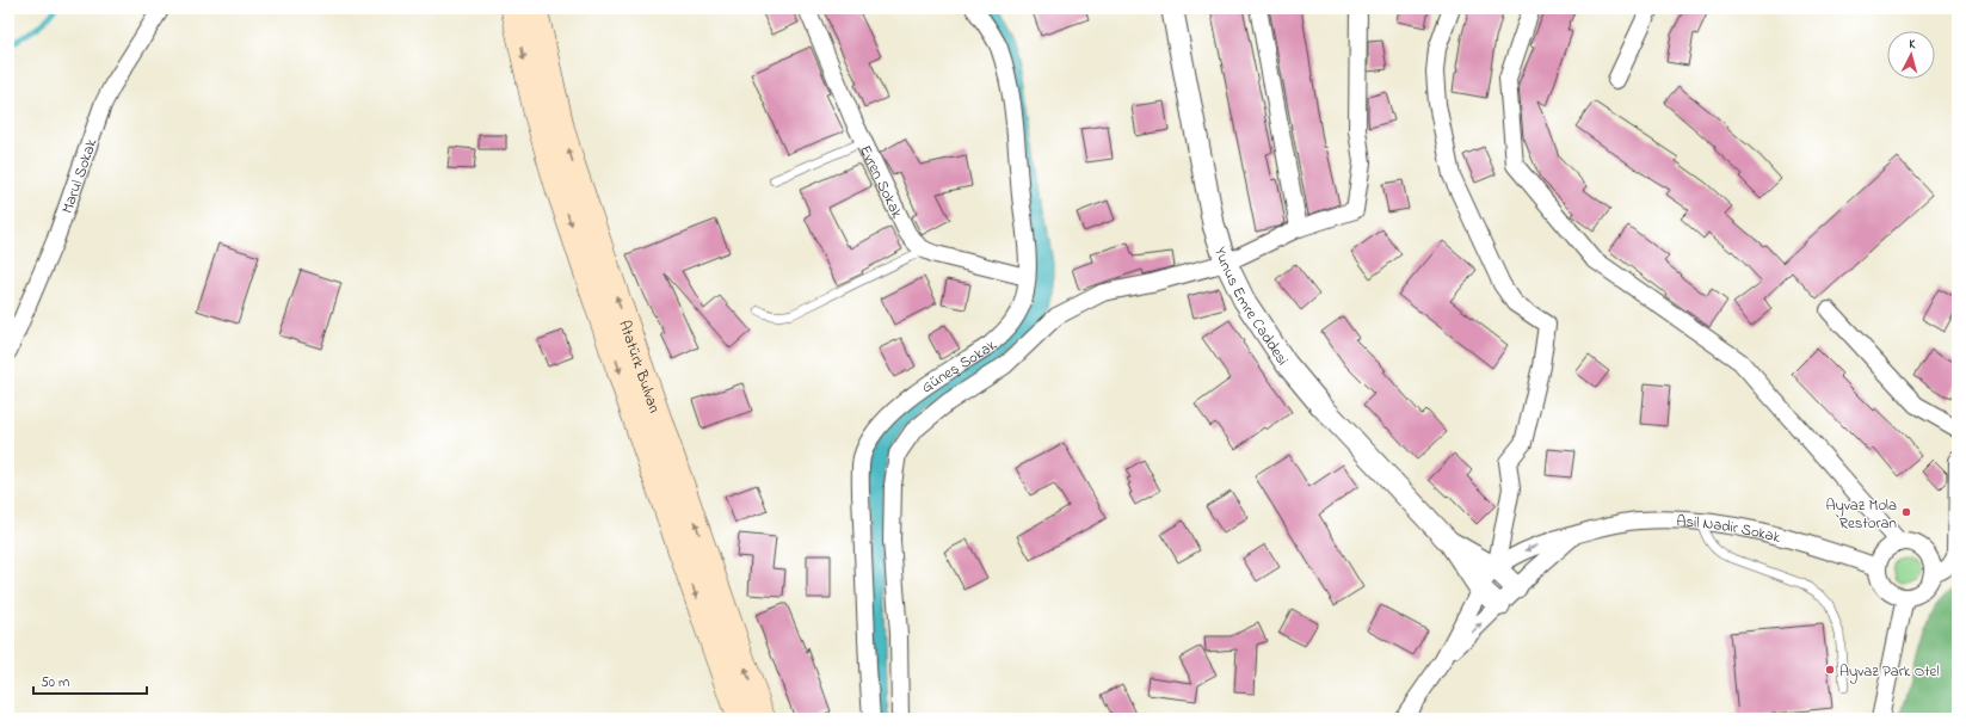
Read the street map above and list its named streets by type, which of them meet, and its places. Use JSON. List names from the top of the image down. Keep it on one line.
{"streets":{"main road":["Atatürk Bulvarı"],"street":["Marul Sokak","Evren Sokak","Yunus Emre Caddesi","Güneş Sokak","Asil Nadir Sokak"]},"crossings":[["Yunus Emre Caddesi","Asil Nadir Sokak"]],"places":["Ayvaz Mola Restoran","Ayvaz Park Otel"],"scale_bar":"50 m","north":"top"}
